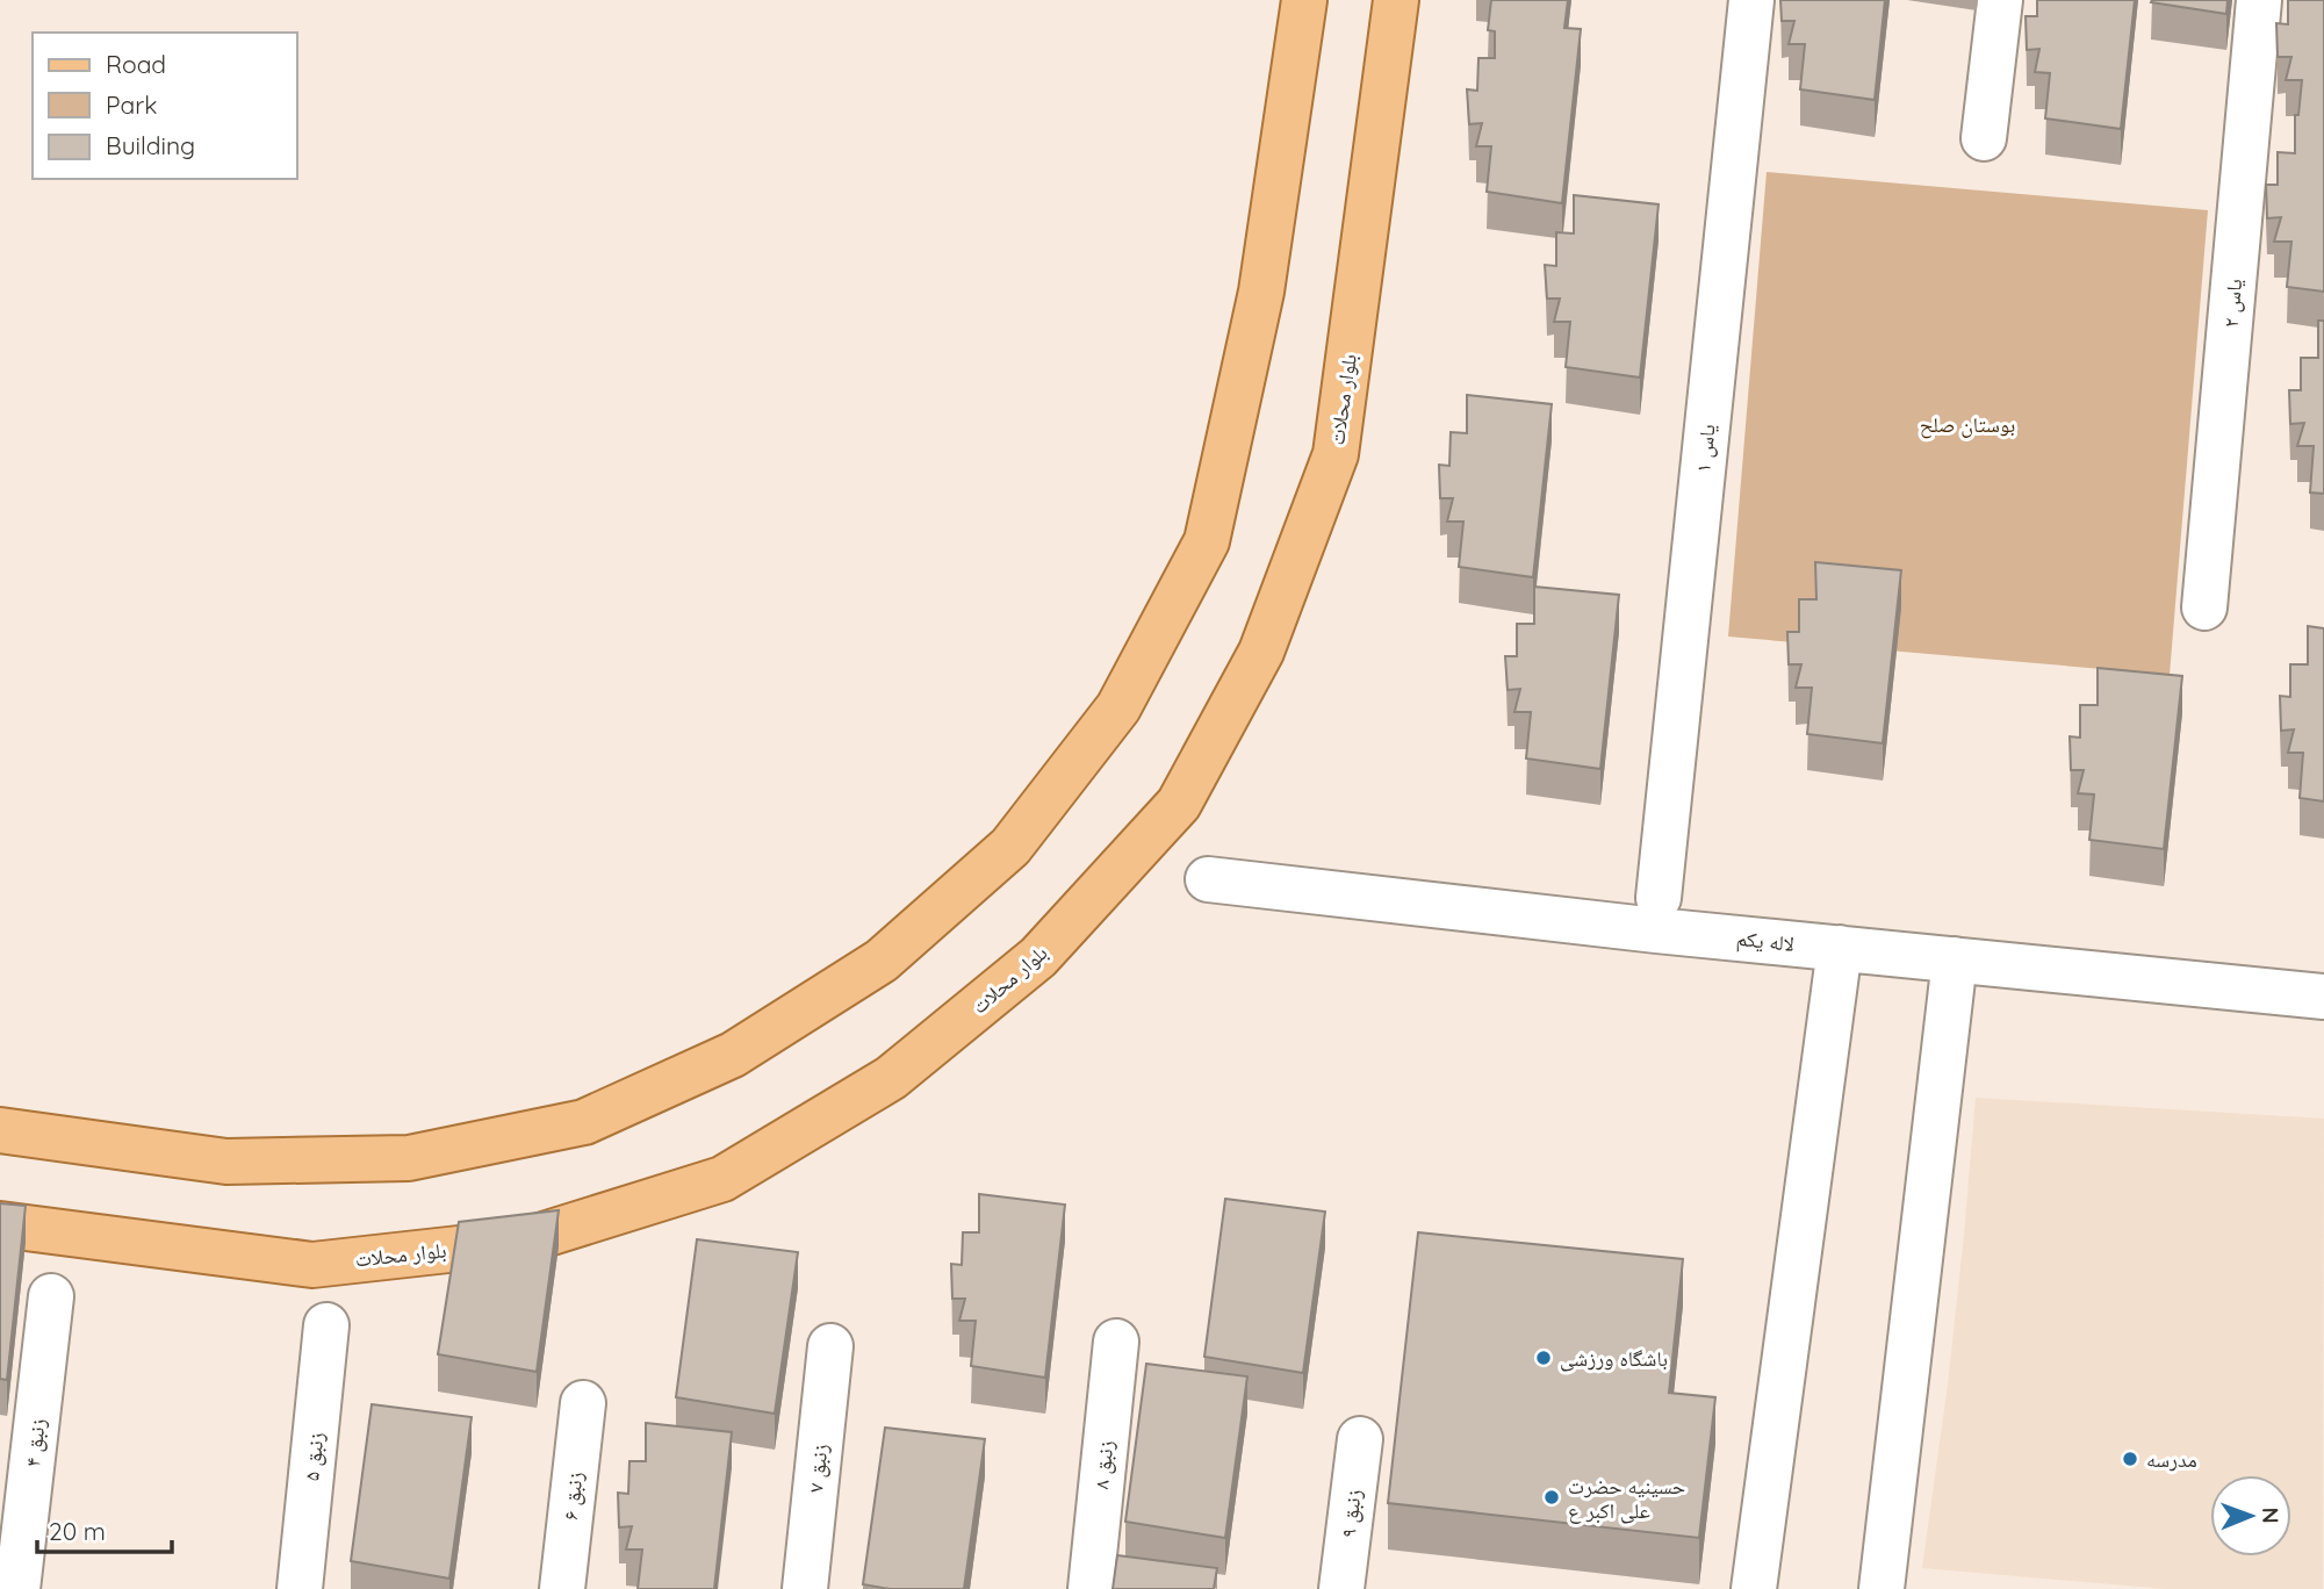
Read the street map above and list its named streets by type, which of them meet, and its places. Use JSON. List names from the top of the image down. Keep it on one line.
{"streets":{"main road":["بلوار محلات"],"street":["یاس ۲","یاس ۱","لاله یکم","زنبق ۴","زنبق ۵","زنبق ۸","زنبق ۷","زنبق ۶","زنبق ۹"]},"parks":["بوستان صلح"],"places":["باشگاه ورزشی","مدرسه","حسینیه حضرت علی اکبر ع"],"legend":["Road","Park","Building"],"scale_bar":"20 m","north":"right"}
